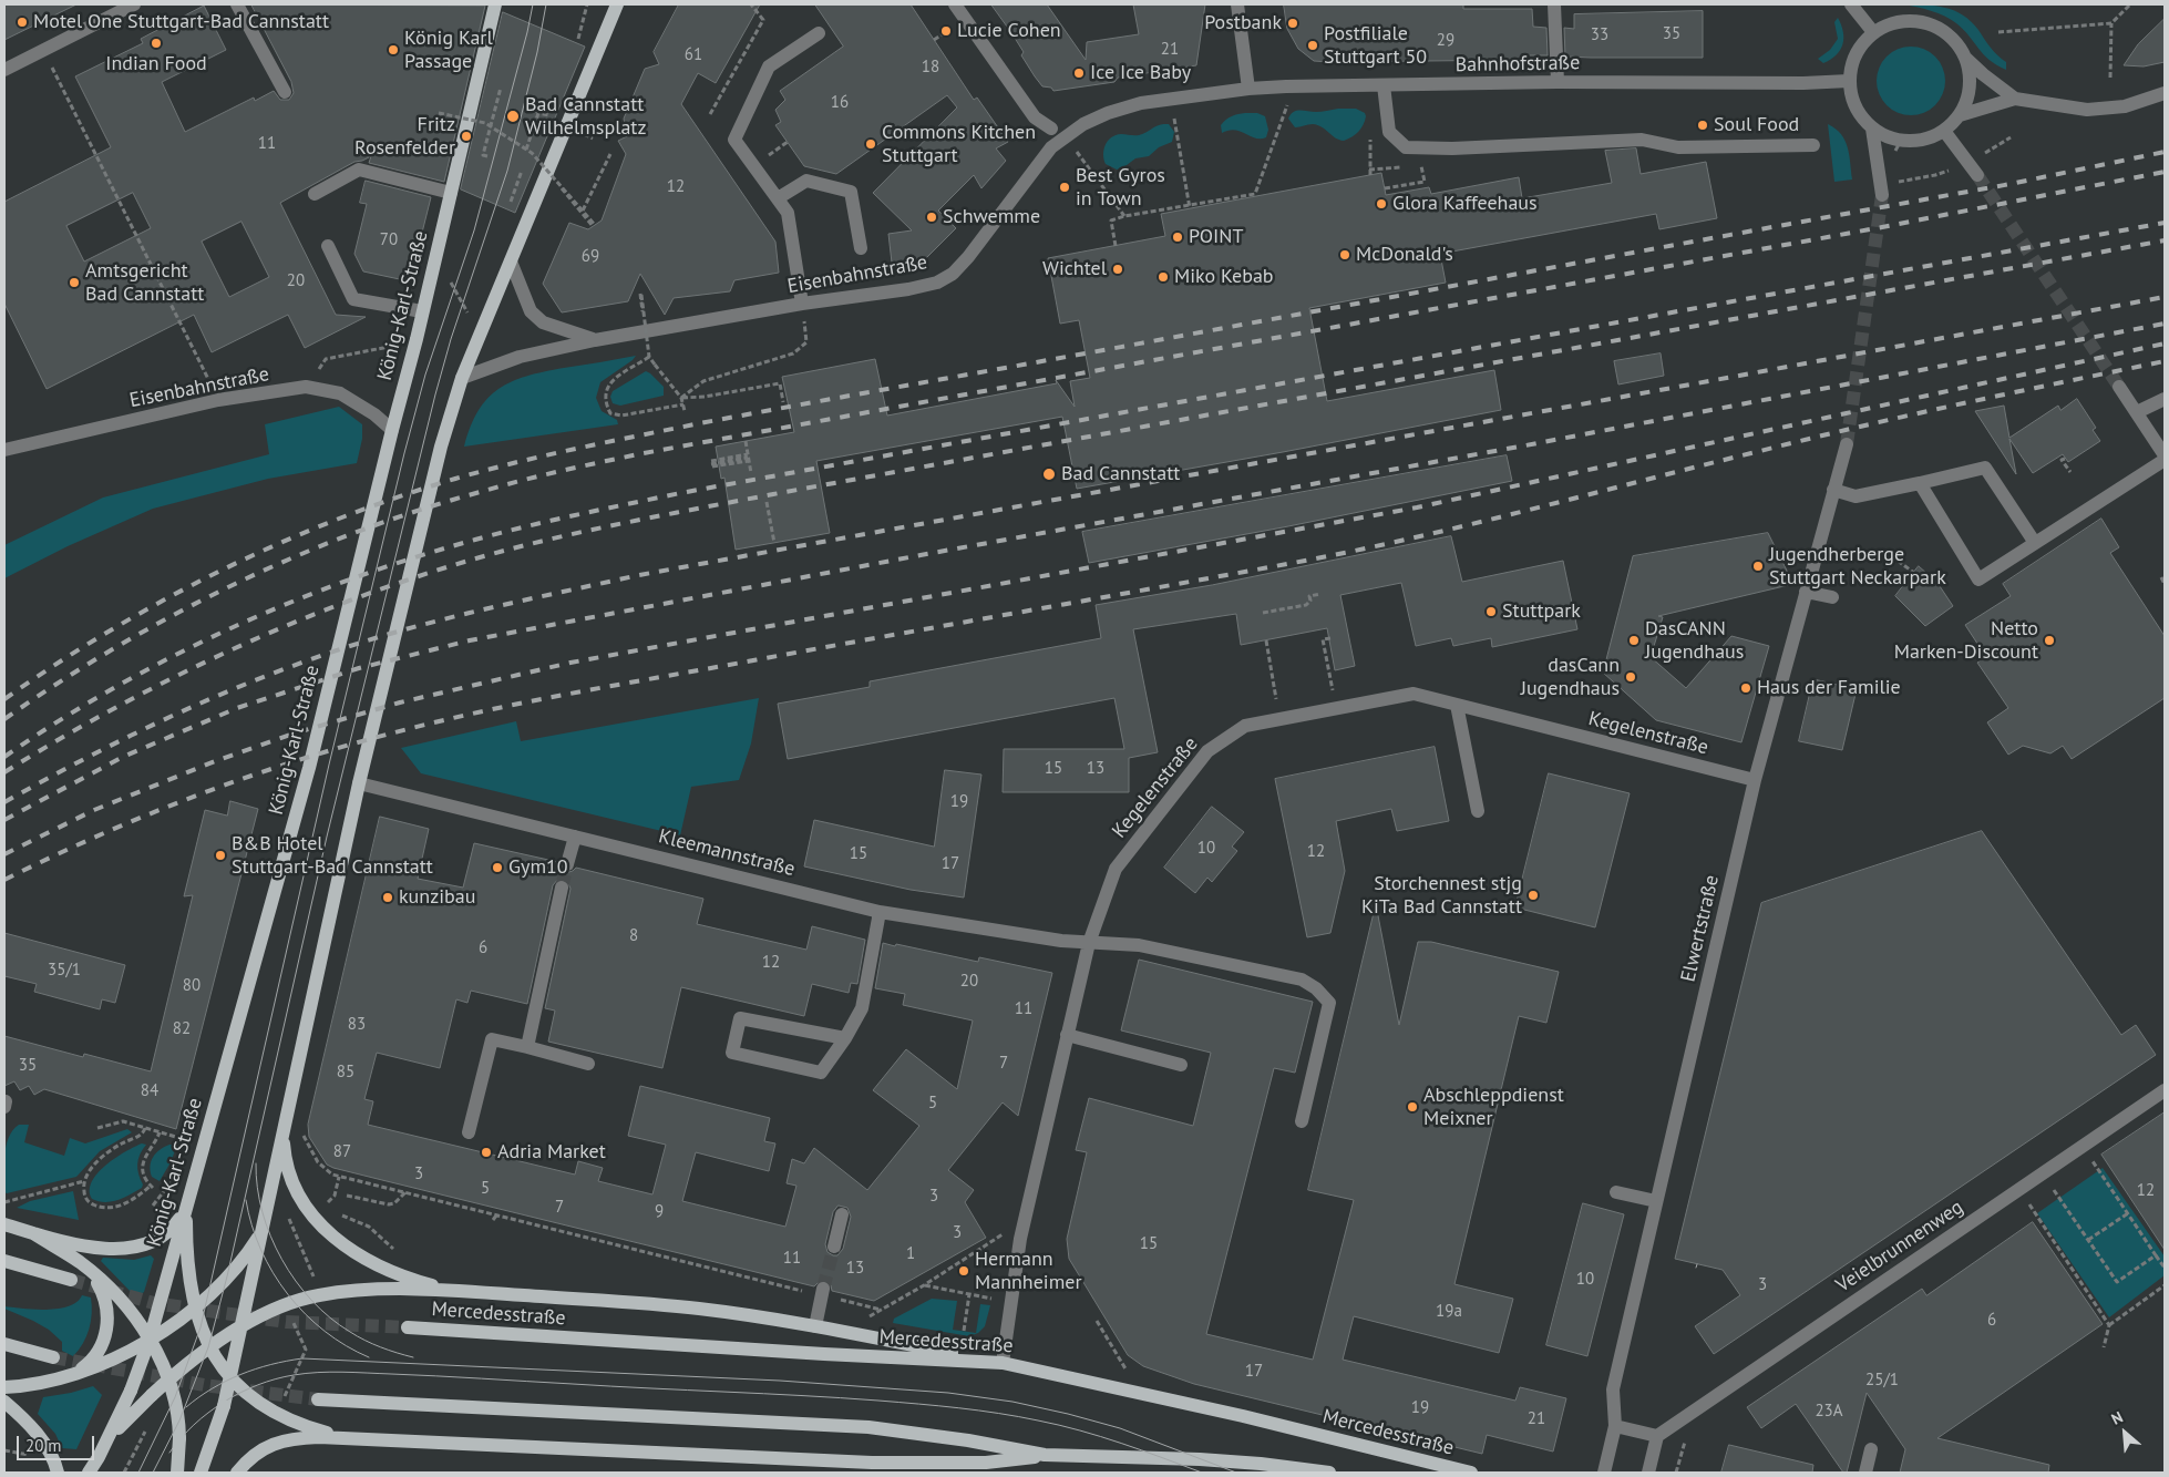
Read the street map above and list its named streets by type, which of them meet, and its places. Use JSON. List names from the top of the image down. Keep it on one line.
{"streets":{"main road":["König-Karl-Straße","Mercedesstraße"],"street":["Bahnhofstraße","Eisenbahnstraße","Kegelenstraße","Kleemannstraße","Elwertstraße","Veielbrunnenweg"]},"crossings":[["Bahnhofstraße","Eisenbahnstraße"],["Eisenbahnstraße","König-Karl-Straße"],["Kegelenstraße","Kleemannstraße"],["Kegelenstraße","Elwertstraße"],["Kegelenstraße","Mercedesstraße"]],"places":["Motel One Stuttgart-Bad Cannstatt","Postbank","Lucie Cohen","Indian Food","Postfiliale Stuttgart 50","König Karl Passage","Ice Ice Baby","Bad Cannstatt Wilhelmsplatz","Soul Food","Fritz Rosenfelder","Commons Kitchen Stuttgart","Best Gyros in Town","Glora Kaffeehaus","Schwemme","POINT","McDonald's","Wichtel","Miko Kebab","Amtsgericht Bad Cannstatt","Bad Cannstatt","Jugendherberge Stuttgart Neckarpark","Stuttpark","DasCANN Jugendhaus","Netto Marken-Discount","dasCann Jugendhaus","Haus der Familie","B&B Hotel Stuttgart-Bad Cannstatt","Gym10","Storchennest stjg KiTa Bad Cannstatt","kunzibau","Abschleppdienst Meixner","Adria Market","Hermann Mannheimer"],"house_numbers":["35","33","29","21","61","18","16","11","12","70","69","20","15","13","19","10","12","15","17","8","6","12","35/1","20","80","11","83","82","7","35","85","84","5","87","3","5","12","3","7","9","3","15","1","11","13","10","3","19a","6","17","25/1","19","23A","21"],"scale_bar":"20 m","north":"top left"}
